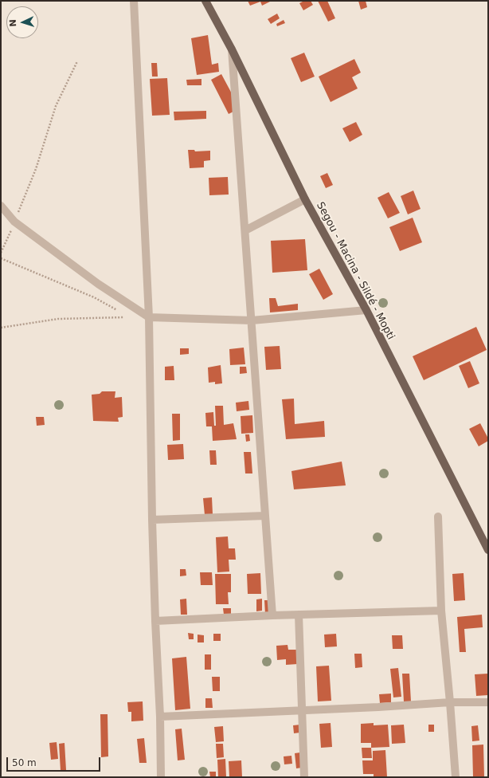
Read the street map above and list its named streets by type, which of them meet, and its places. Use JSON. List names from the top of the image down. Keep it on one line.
{"streets":{"main road":["Segou - Macina - Sildé - Mopti"]},"scale_bar":"50 m","north":"left"}
